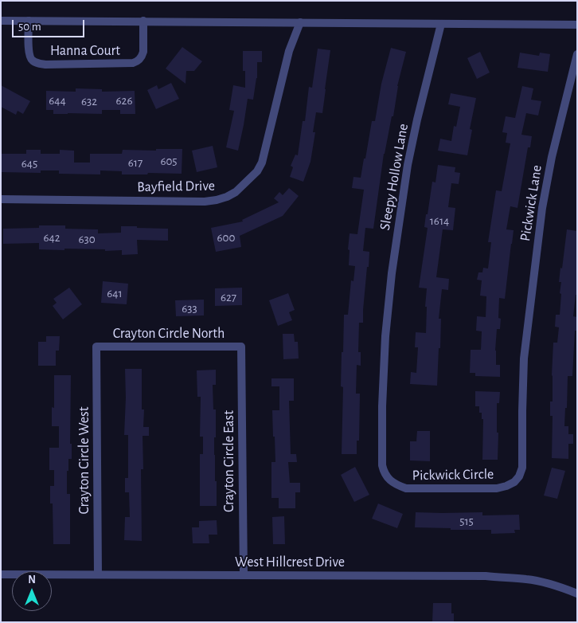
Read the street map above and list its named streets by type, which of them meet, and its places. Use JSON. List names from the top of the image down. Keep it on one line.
{"streets":{"street":["Hanna Court","Sleepy Hollow Lane","Bayfield Drive","Pickwick Lane","Crayton Circle North","Crayton Circle West","Crayton Circle East","Pickwick Circle","West Hillcrest Drive"]},"crossings":[["Sleepy Hollow Lane","Pickwick Circle"],["Pickwick Lane","Pickwick Circle"],["Crayton Circle North","Crayton Circle West"],["Crayton Circle North","Crayton Circle East"],["Crayton Circle West","West Hillcrest Drive"],["Crayton Circle East","West Hillcrest Drive"]],"house_numbers":["644","626","632","605","617","645","1614","642","600","630","641","627","633","515"],"scale_bar":"50 m","north":"top"}
